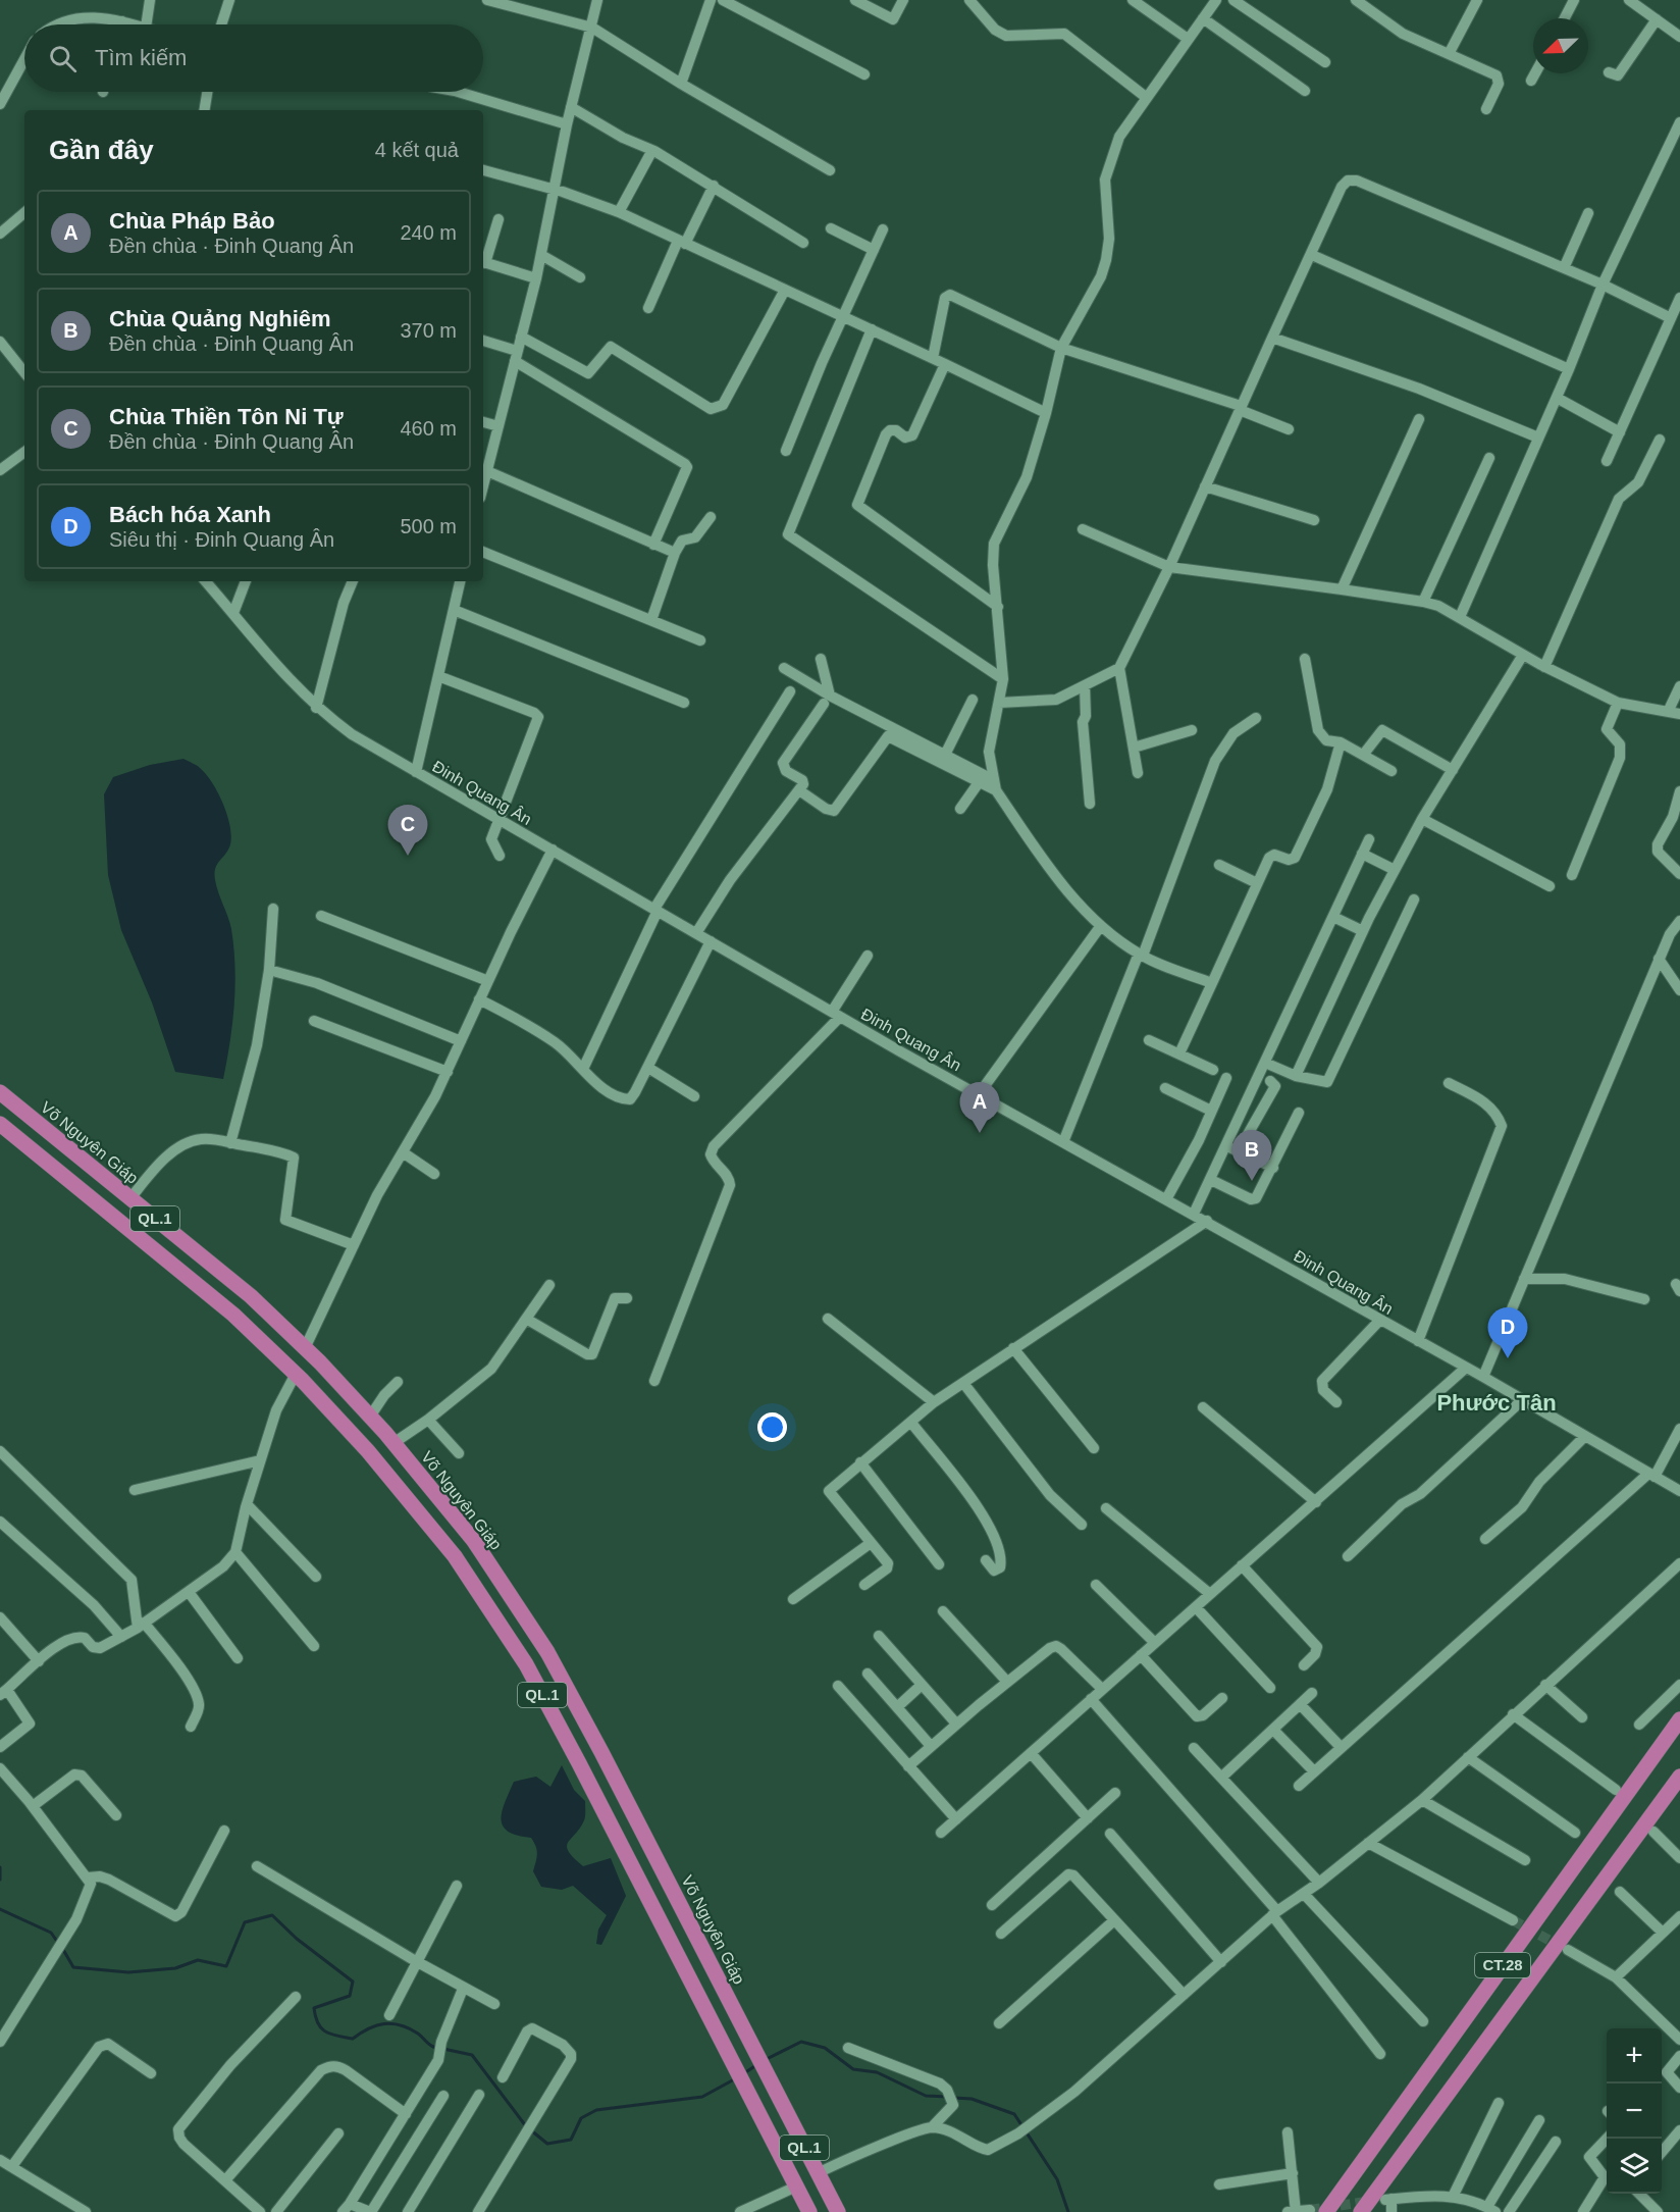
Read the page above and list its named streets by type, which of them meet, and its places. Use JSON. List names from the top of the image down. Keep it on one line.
{"streets":{"highway":["Võ Nguyên Giáp","QL.1","CT.28"],"street":["Đinh Quang Ân"]},"crossings":[["Võ Nguyên Giáp","QL.1"]],"districts":["Phước Tân"],"north":"bottom left","page":{"search":"Tìm kiếm","heading":["Gần đây","4 kết quả"],"list":[{"mark":"A","name":"Chùa Pháp Bảo","note":"Đền chùa · Đinh Quang Ân","value":"240 m"},{"mark":"B","name":"Chùa Quảng Nghiêm","note":"Đền chùa · Đinh Quang Ân","value":"370 m"},{"mark":"C","name":"Chùa Thiền Tôn Ni Tự","note":"Đền chùa · Đinh Quang Ân","value":"460 m"},{"mark":"D","name":"Bách hóa Xanh","note":"Siêu thị · Đinh Quang Ân","value":"500 m"}],"pins":["C","A","B","D"],"map_buttons":["+","−"]}}
